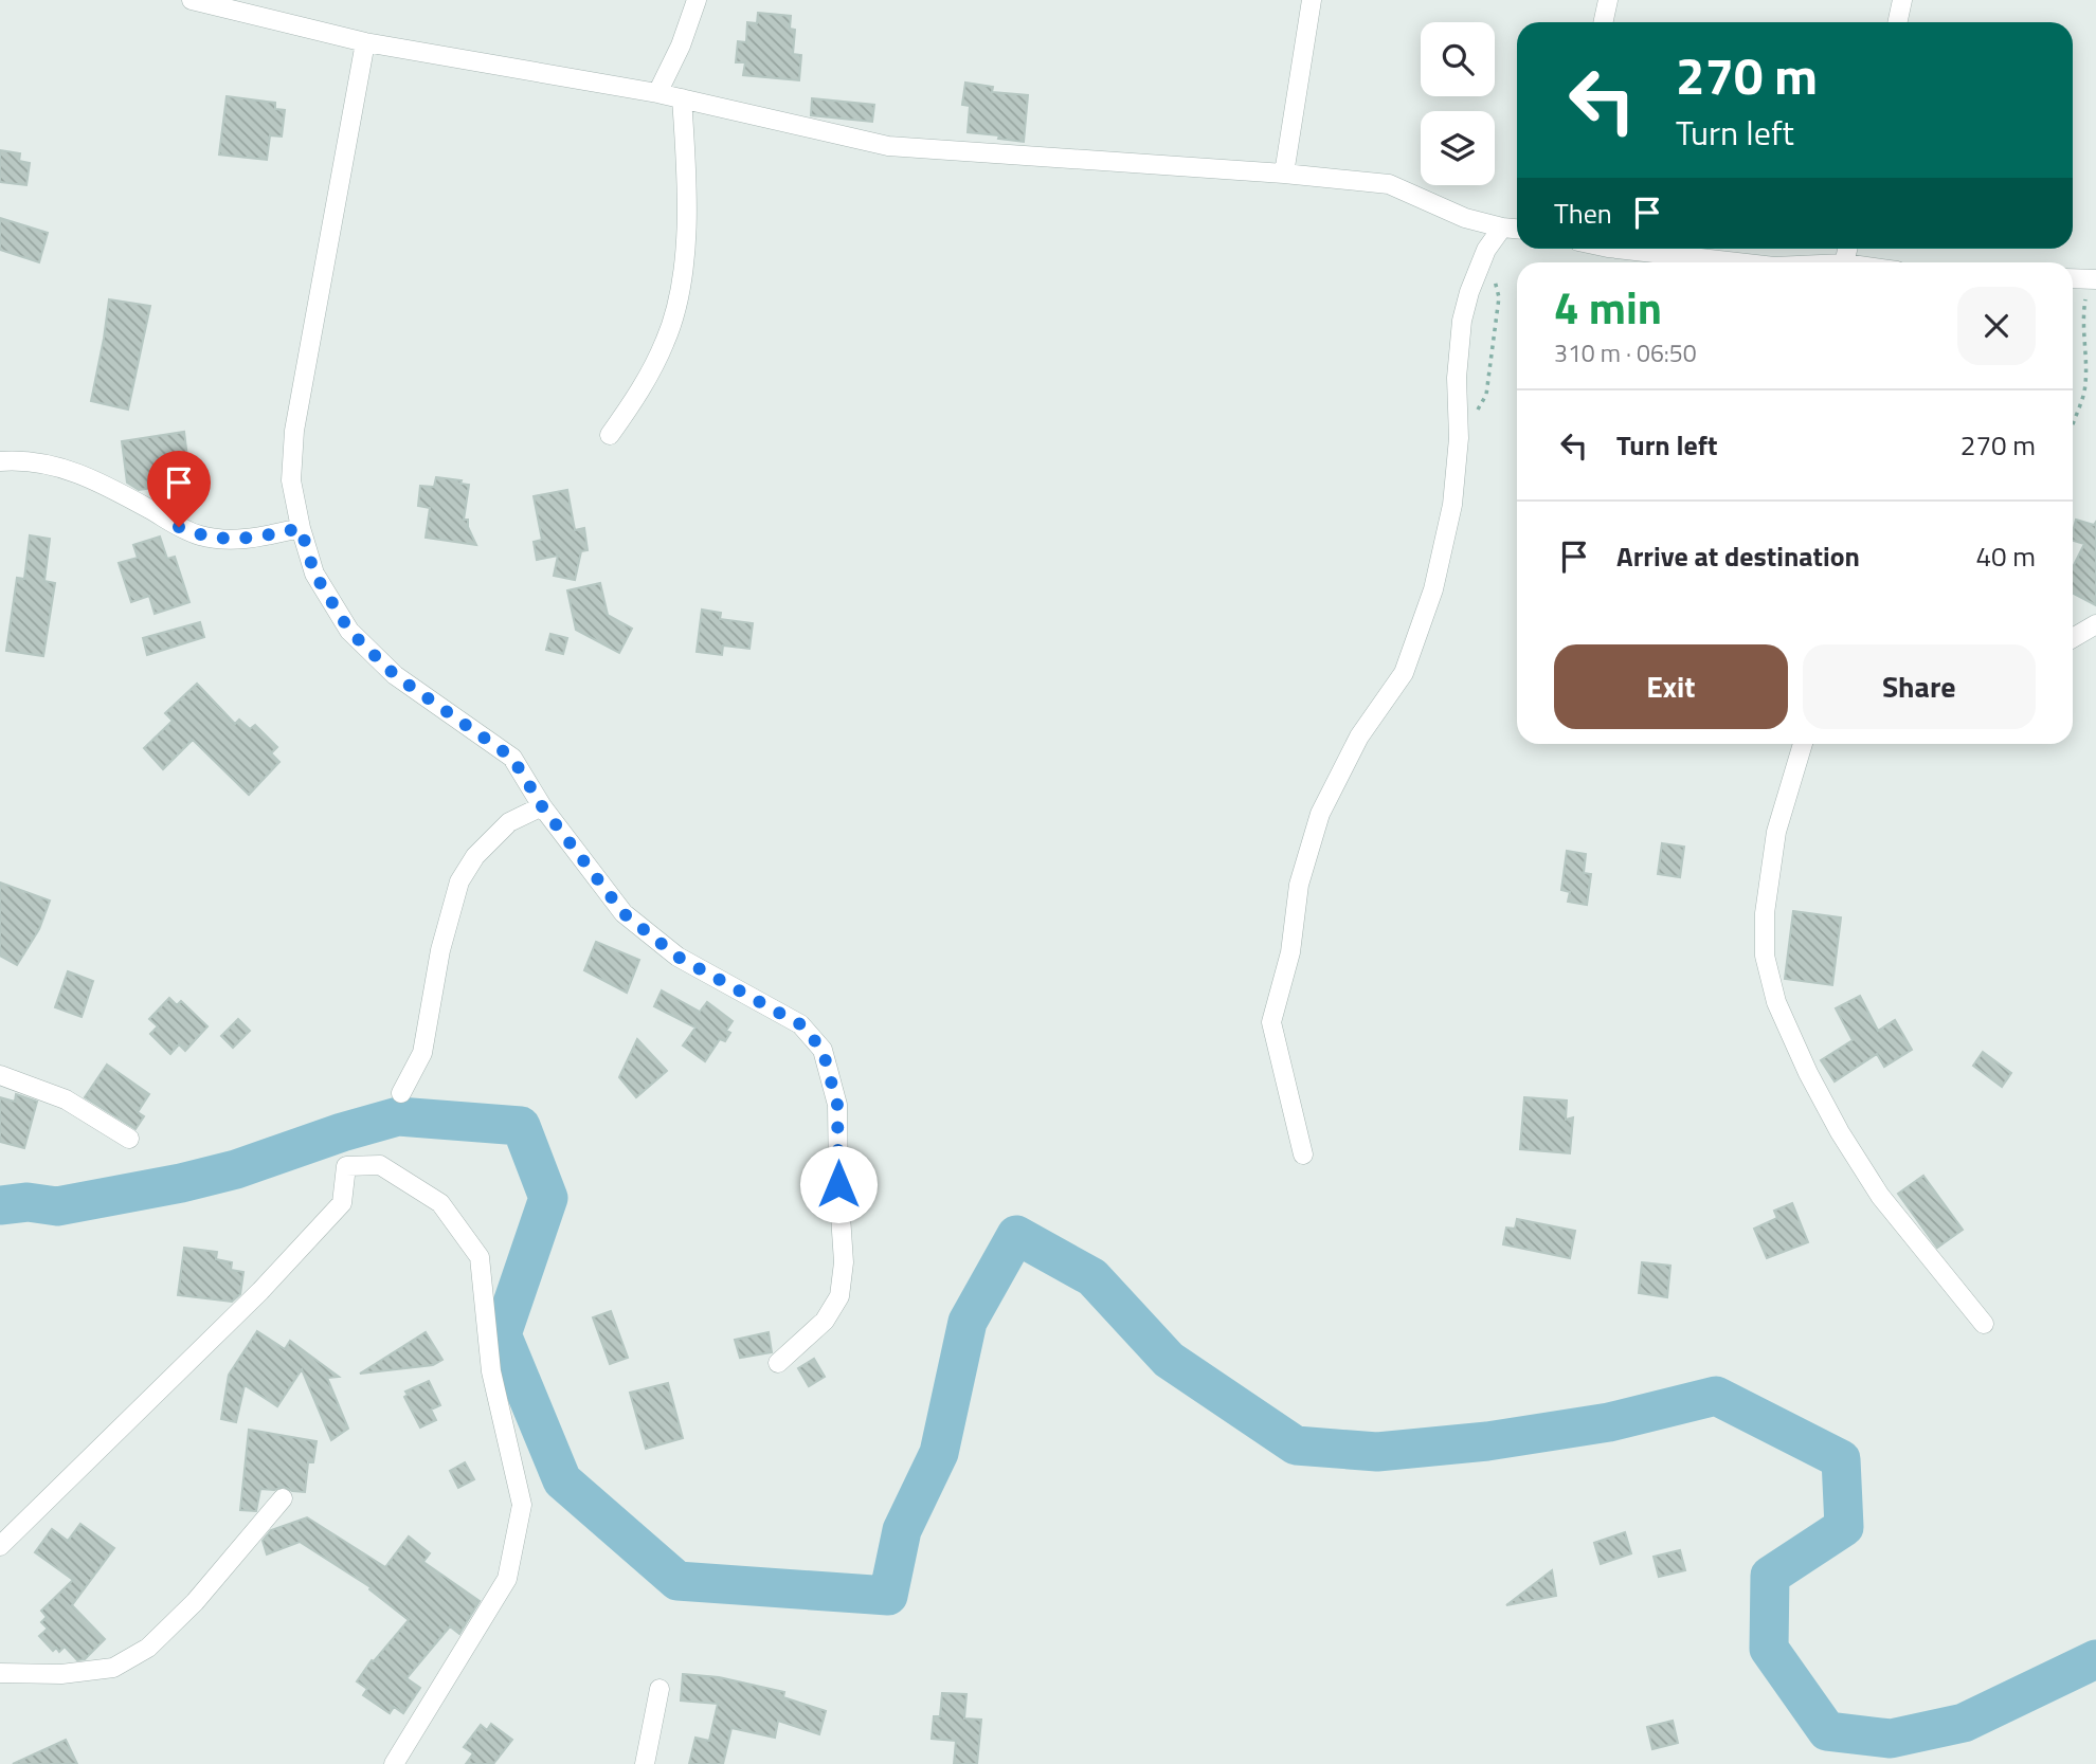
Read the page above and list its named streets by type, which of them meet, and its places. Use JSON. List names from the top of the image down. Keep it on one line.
{"page":{"turn":["270 m","Turn left"],"then":"Then","heading":["4 min","310 m · 06:50"],"list":[{"name":"Turn left","value":"270 m"},{"name":"Arrive at destination","value":"40 m"}],"buttons":["Exit","Share"]}}
